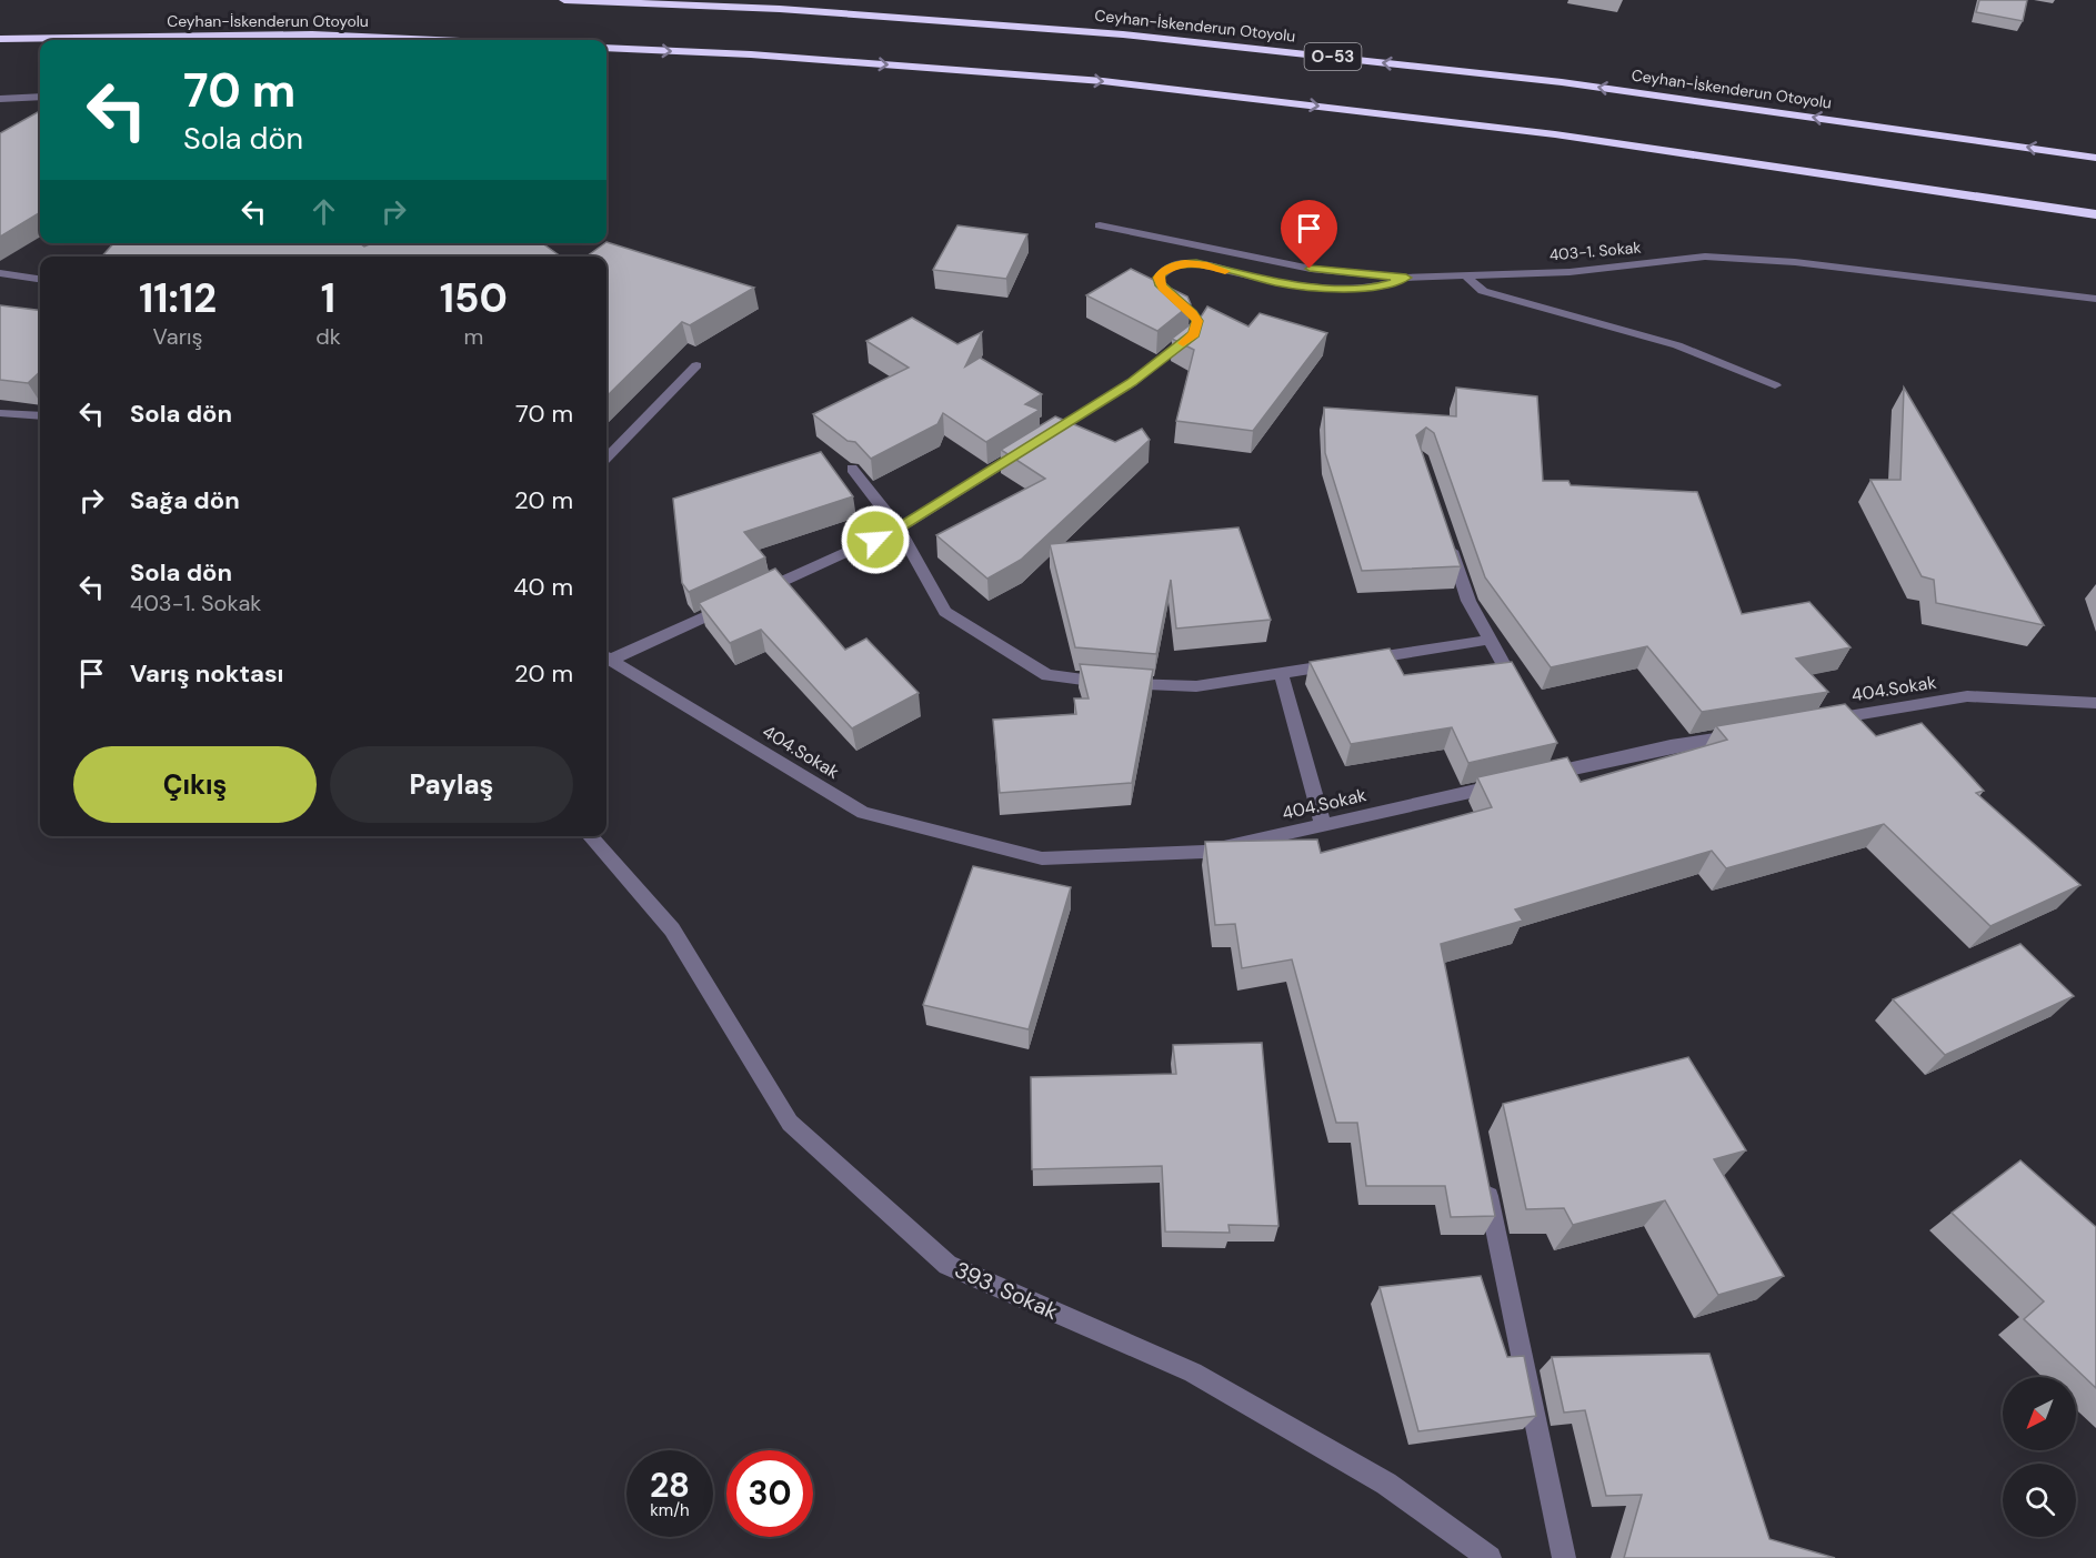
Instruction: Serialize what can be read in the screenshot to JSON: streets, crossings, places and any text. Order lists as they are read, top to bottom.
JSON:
{
  "streets": {
    "highway": ["Ceyhan-İskenderun Otoyolu", "O-53"],
    "street": ["403-1. Sokak", "404.Sokak", "393. Sokak"]
  },
  "north": "bottom left",
  "page": {
    "turn": ["70 m", "Sola dön"],
    "eta": [
      "11:12",
      "Varış",
      "1",
      "dk",
      "150",
      "m"
    ],
    "list": [
      {
        "name": "Sola dön",
        "value": "70 m"
      },
      {
        "name": "Sağa dön",
        "value": "20 m"
      },
      {
        "name": "Sola dön",
        "note": "403-1. Sokak",
        "value": "40 m"
      },
      {
        "name": "Varış noktası",
        "value": "20 m"
      }
    ],
    "buttons": ["Çıkış", "Paylaş"],
    "speed": "28 km/h",
    "limit": "30"
  }
}
